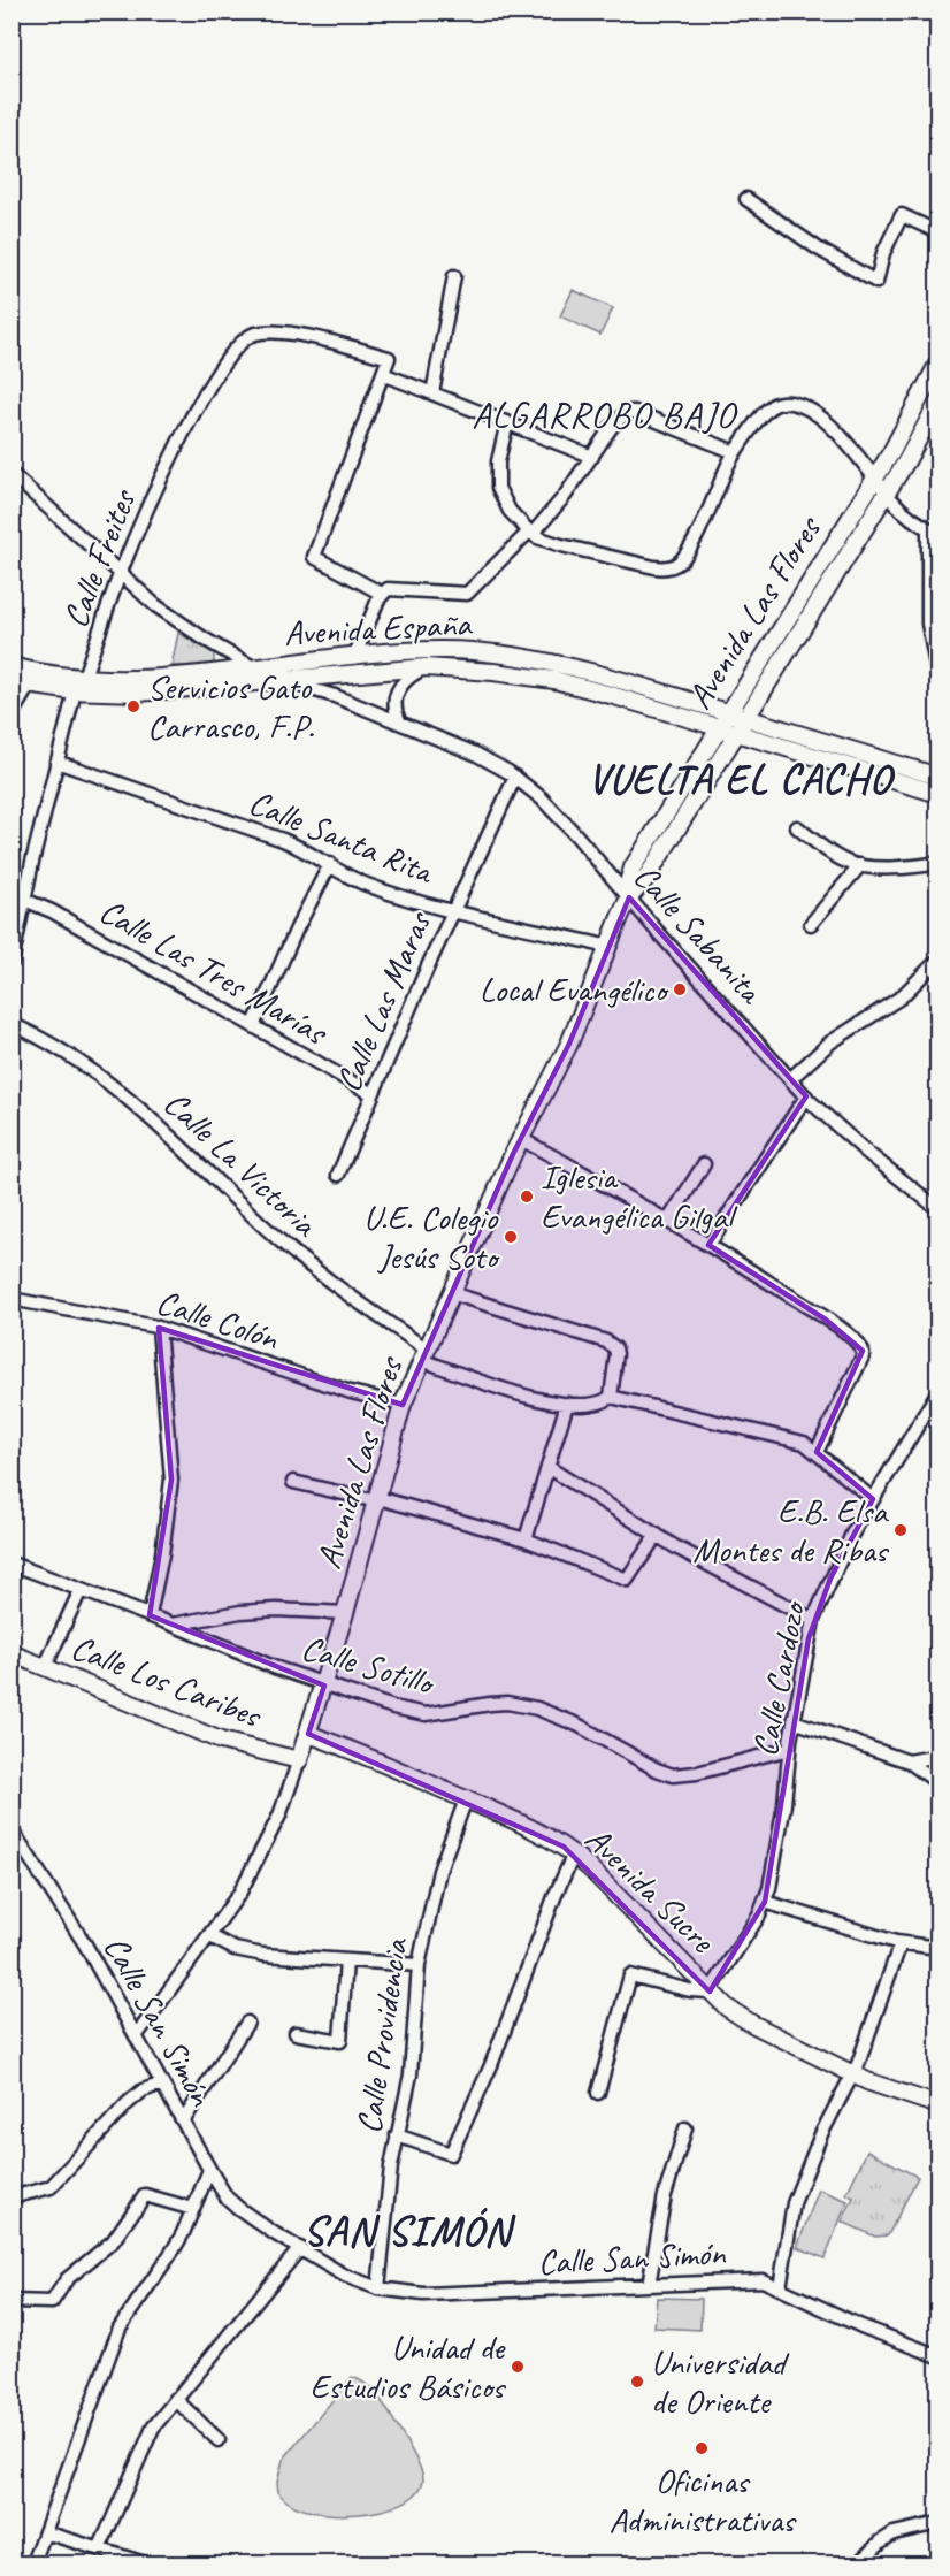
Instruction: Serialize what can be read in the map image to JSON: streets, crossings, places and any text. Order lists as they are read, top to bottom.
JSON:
{
  "streets": {
    "street": [
      "Calle Freites",
      "Avenida Las Flores",
      "Avenida España",
      "Calle Santa Rita",
      "Calle Sabanita",
      "Calle Las Tres Marías",
      "Calle Las Maras",
      "Calle La Victoria",
      "Calle Colón",
      "Calle Sotillo",
      "Calle Cardozo",
      "Calle Los Caribes",
      "Avenida Sucre",
      "Calle San Simón",
      "Calle Providencia"
    ]
  },
  "crossings": [
    ["Calle Freites", "Avenida España"],
    ["Calle Freites", "Calle Santa Rita"],
    ["Calle Freites", "Calle Las Tres Marías"],
    ["Avenida Las Flores", "Avenida España"],
    ["Avenida Las Flores", "Calle Santa Rita"],
    ["Avenida Las Flores", "Calle Sabanita"],
    ["Avenida Las Flores", "Calle La Victoria"],
    ["Avenida Las Flores", "Calle Colón"],
    ["Avenida Las Flores", "Calle Sotillo"],
    ["Avenida Las Flores", "Calle Los Caribes"],
    ["Avenida Las Flores", "Avenida Sucre"],
    ["Avenida Las Flores", "Calle San Simón"],
    ["Avenida España", "Calle Sabanita"],
    ["Calle Santa Rita", "Calle Las Maras"],
    ["Calle Sabanita", "Calle Las Maras"],
    ["Calle Las Tres Marías", "Calle Las Maras"],
    ["Calle Sotillo", "Calle Cardozo"],
    ["Calle Cardozo", "Avenida Sucre"],
    ["Avenida Sucre", "Calle Providencia"],
    ["Calle San Simón", "Calle Providencia"]
  ],
  "districts": ["ALGARROBO BAJO", "VUELTA EL CACHO", "SAN SIMÓN"],
  "places": [
    "Servicios Gato Carrasco, F.P.",
    "Local Evangélico",
    "Iglesia Evangélica Gilgal",
    "U.E. Colegio Jesús Soto",
    "E.B. Elsa Montes de Ribas",
    "Unidad de Estudios Básicos",
    "Universidad de Oriente",
    "Oficinas Administrativas"
  ]
}
